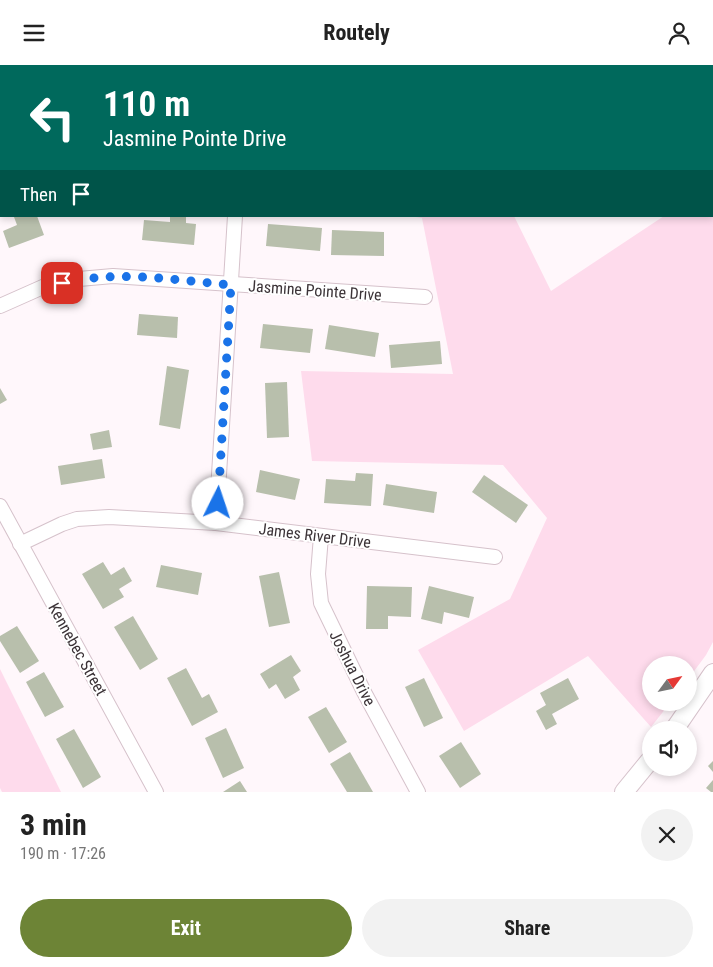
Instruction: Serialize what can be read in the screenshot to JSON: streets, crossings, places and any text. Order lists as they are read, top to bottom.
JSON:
{
  "streets": {
    "street": [
      "Jasmine Pointe Drive",
      "James River Drive",
      "Kennebec Street",
      "Joshua Drive"
    ]
  },
  "crossings": [
    ["James River Drive", "Kennebec Street"],
    ["James River Drive", "Joshua Drive"]
  ],
  "north": "top right",
  "page": {
    "header": "Routely",
    "turn": ["110 m", "Jasmine Pointe Drive"],
    "then": "Then",
    "heading": ["3 min", "190 m · 17:26"],
    "buttons": ["Exit", "Share"]
  }
}
